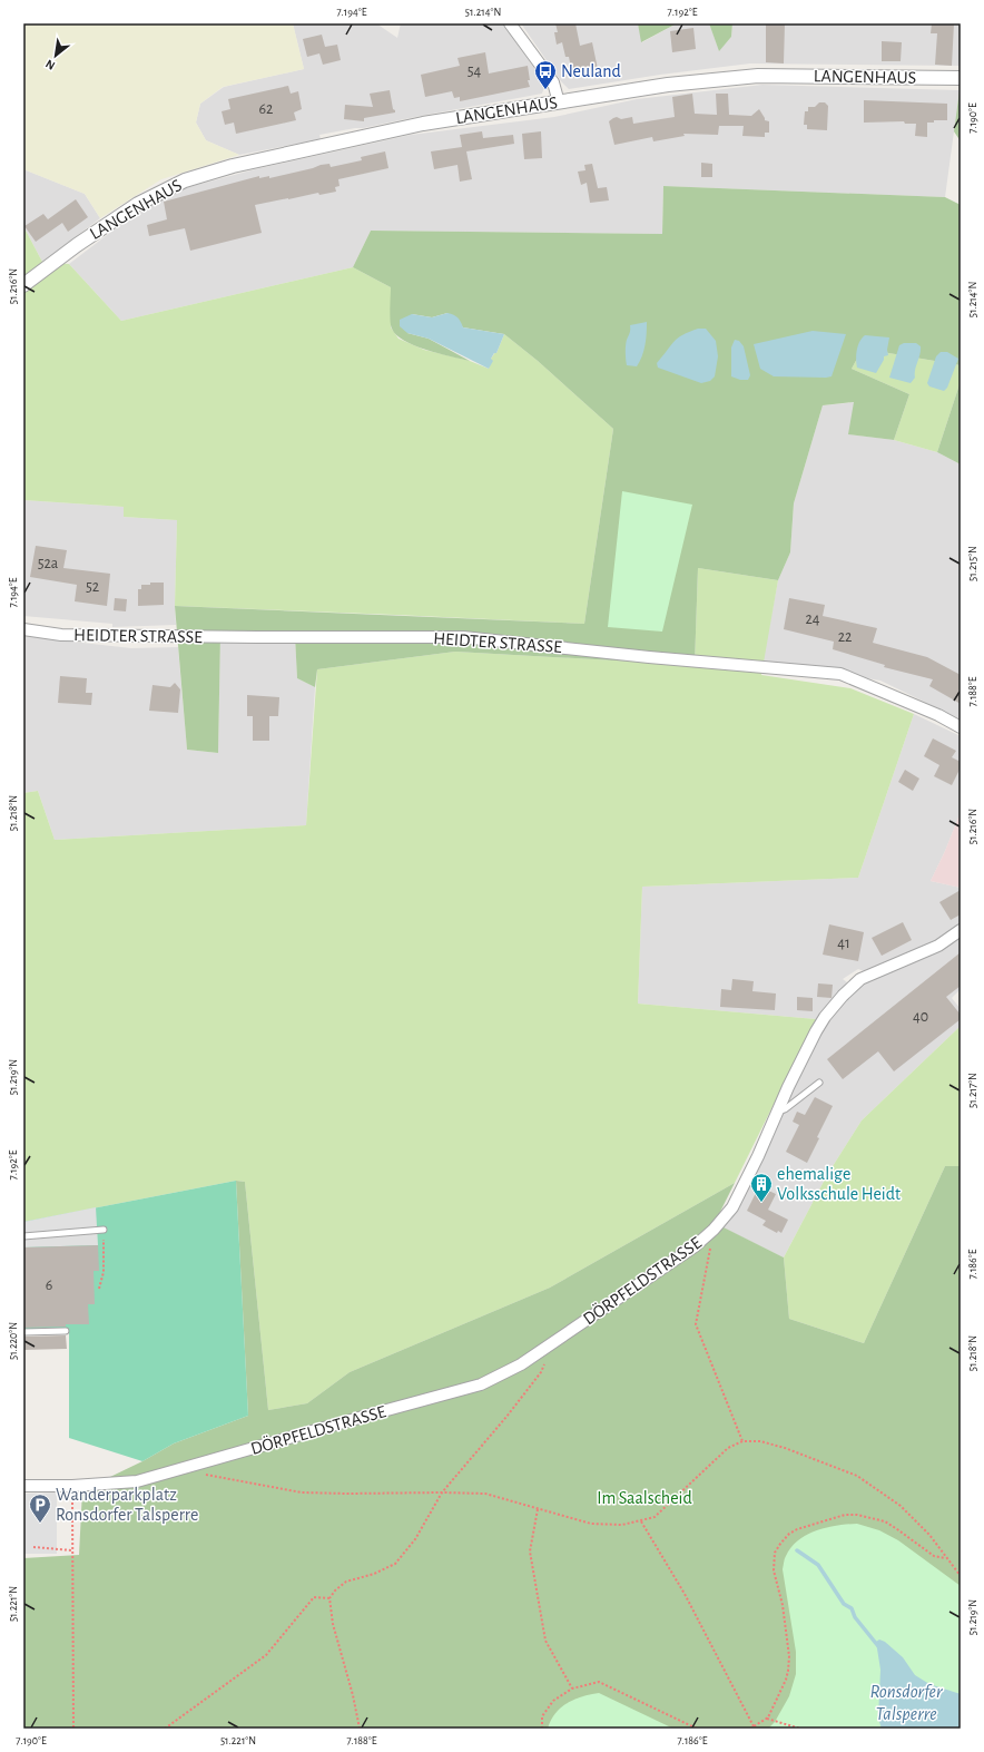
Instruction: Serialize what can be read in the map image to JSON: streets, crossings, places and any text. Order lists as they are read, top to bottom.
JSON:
{
  "streets": {
    "street": ["LANGENHAUS", "HEIDTER STRASSE", "DÖRPFELDSTRASSE"]
  },
  "water": ["Ronsdorfer Talsperre"],
  "parks": ["Im Saalscheid"],
  "places": {
    "bus stop": ["Neuland"],
    "building": ["ehemalige Volksschule Heidt"],
    "parking": ["Wanderparkplatz Ronsdorfer Talsperre"]
  },
  "house_numbers": [
    "54",
    "62",
    "52a",
    "52",
    "24",
    "22",
    "41",
    "40",
    "6"
  ],
  "north": "bottom left",
  "coordinates": [
    "7.194°E",
    "51.214°N",
    "7.192°E",
    "7.190°E",
    "51.216°N",
    "51.215°N",
    "7.188°E",
    "51.218°N",
    "51.219°N",
    "51.217°N",
    "7.186°E",
    "51.220°N",
    "51.221°N"
  ]
}
